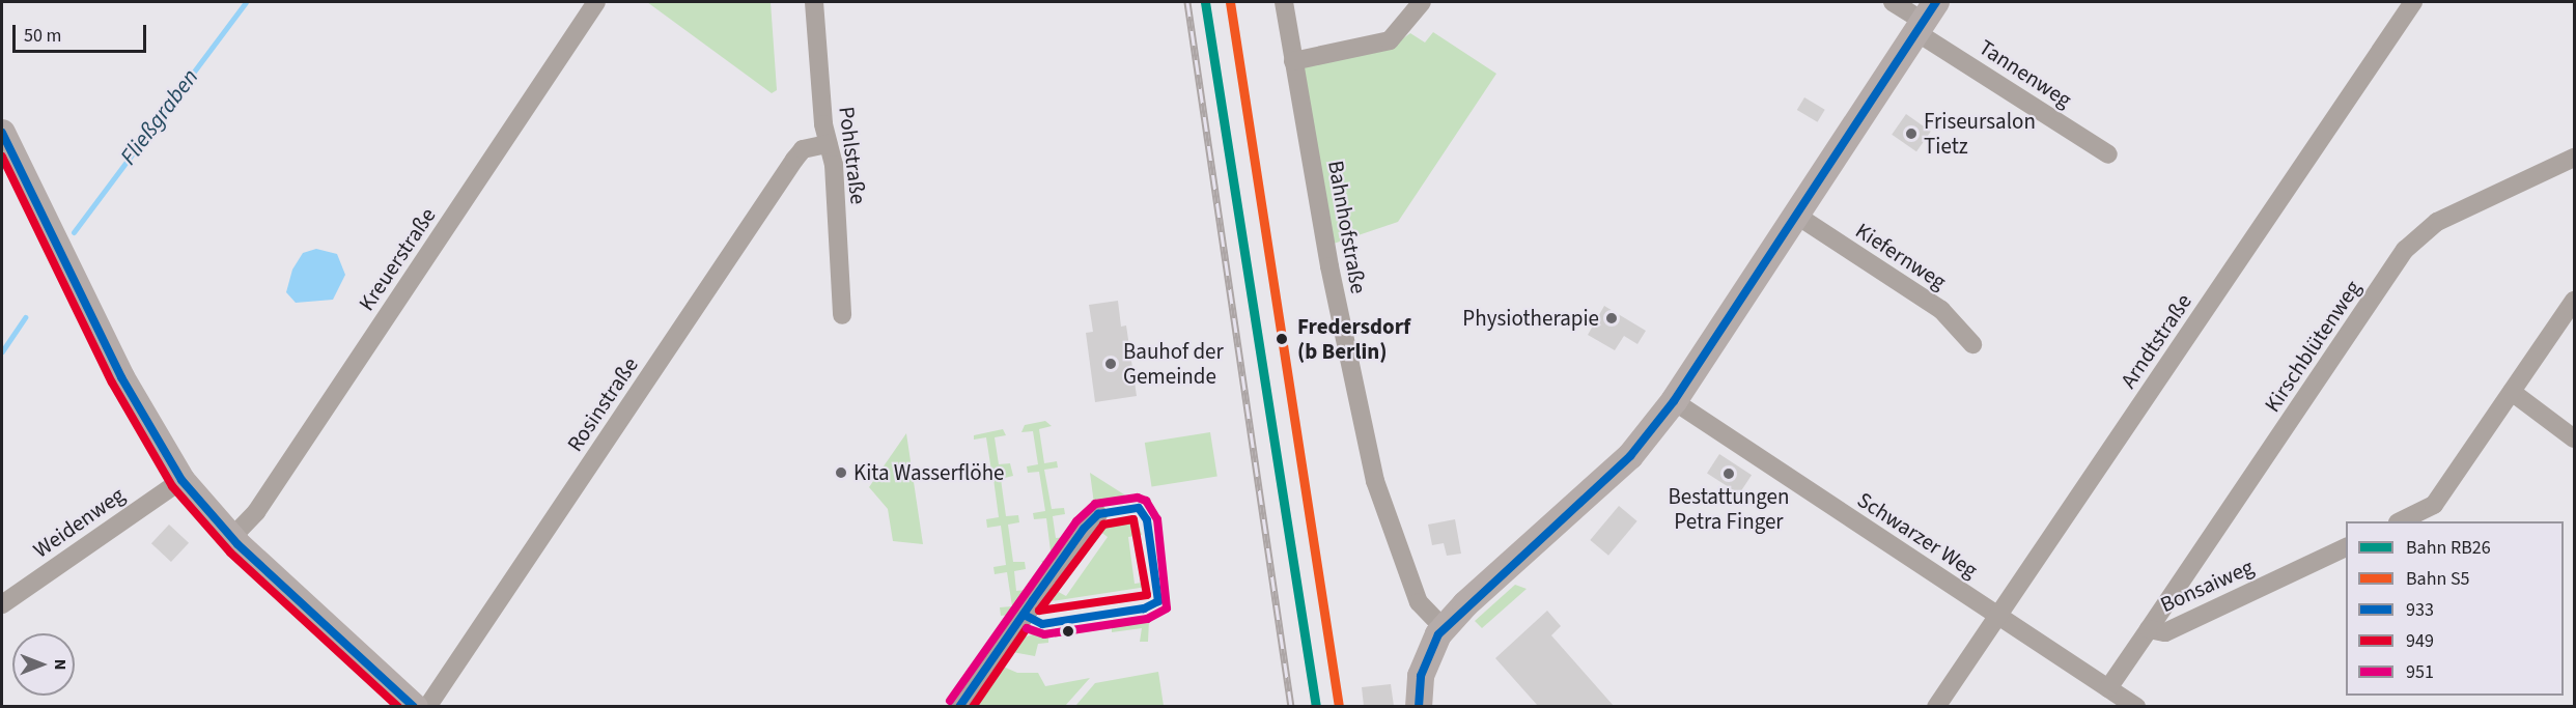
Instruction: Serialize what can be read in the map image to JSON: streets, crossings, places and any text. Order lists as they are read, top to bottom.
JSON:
{
  "streets": {
    "street": [
      "Tannenweg",
      "Pohlstraße",
      "Bahnhofstraße",
      "Kiefernweg",
      "Kreuerstraße",
      "Arndtstraße",
      "Kirschblütenweg",
      "Rosinstraße",
      "Weidenweg",
      "Schwarzer Weg",
      "Bonsaiweg"
    ]
  },
  "crossings": [
    ["Pohlstraße", "Rosinstraße"],
    ["Arndtstraße", "Schwarzer Weg"],
    ["Kirschblütenweg", "Bonsaiweg"],
    ["Schwarzer Weg", "Bonsaiweg"]
  ],
  "water": ["Fließgraben"],
  "places": [
    "Friseursalon Tietz",
    "Physiotherapie",
    "Fredersdorf (b Berlin)",
    "Bauhof der Gemeinde",
    "Kita Wasserflöhe",
    "Bestattungen Petra Finger"
  ],
  "lines": [
    "rail line RB26",
    "rail line S5",
    "transit line 933",
    "transit line 949",
    "transit line 951"
  ],
  "legend": [
    "Bahn RB26",
    "Bahn S5",
    "933",
    "949",
    "951"
  ],
  "scale_bar": "50 m",
  "north": "right"
}
